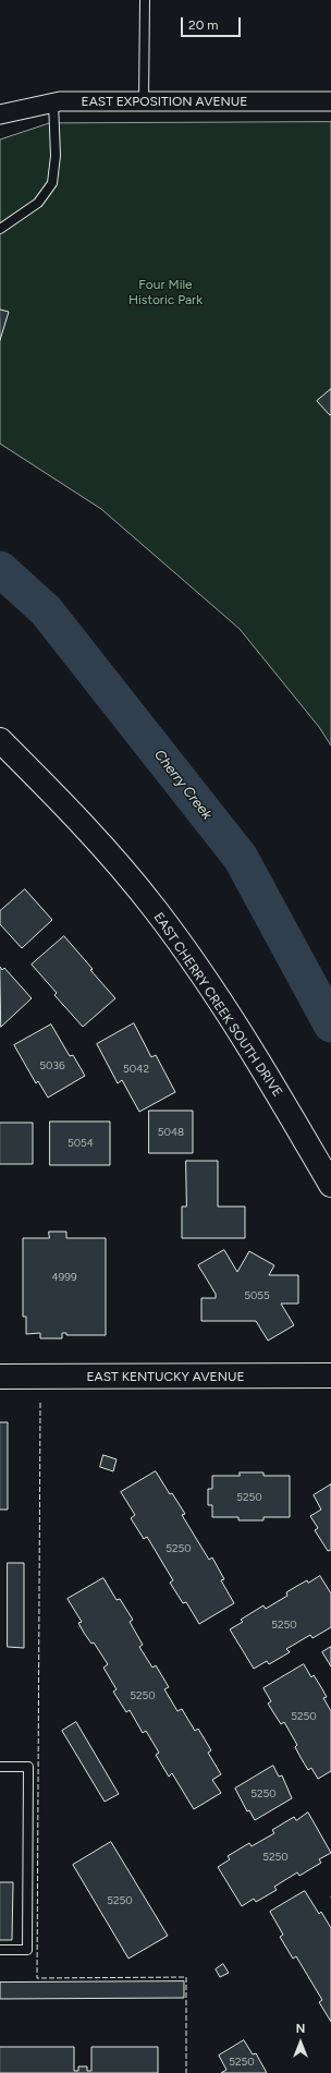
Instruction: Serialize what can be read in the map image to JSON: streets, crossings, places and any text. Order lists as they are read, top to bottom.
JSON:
{
  "streets": {
    "main road": ["EAST CHERRY CREEK SOUTH DRIVE", "EAST KENTUCKY AVENUE"],
    "street": ["EAST EXPOSITION AVENUE"]
  },
  "water": ["Cherry Creek"],
  "parks": ["Four Mile Historic Park"],
  "house_numbers": [
    "5036",
    "5042",
    "5048",
    "5054",
    "4999",
    "5055",
    "5250",
    "5250",
    "5250",
    "5250",
    "5250",
    "5250",
    "5250",
    "5250",
    "5250"
  ],
  "scale_bar": "20 m",
  "north": "top"
}
